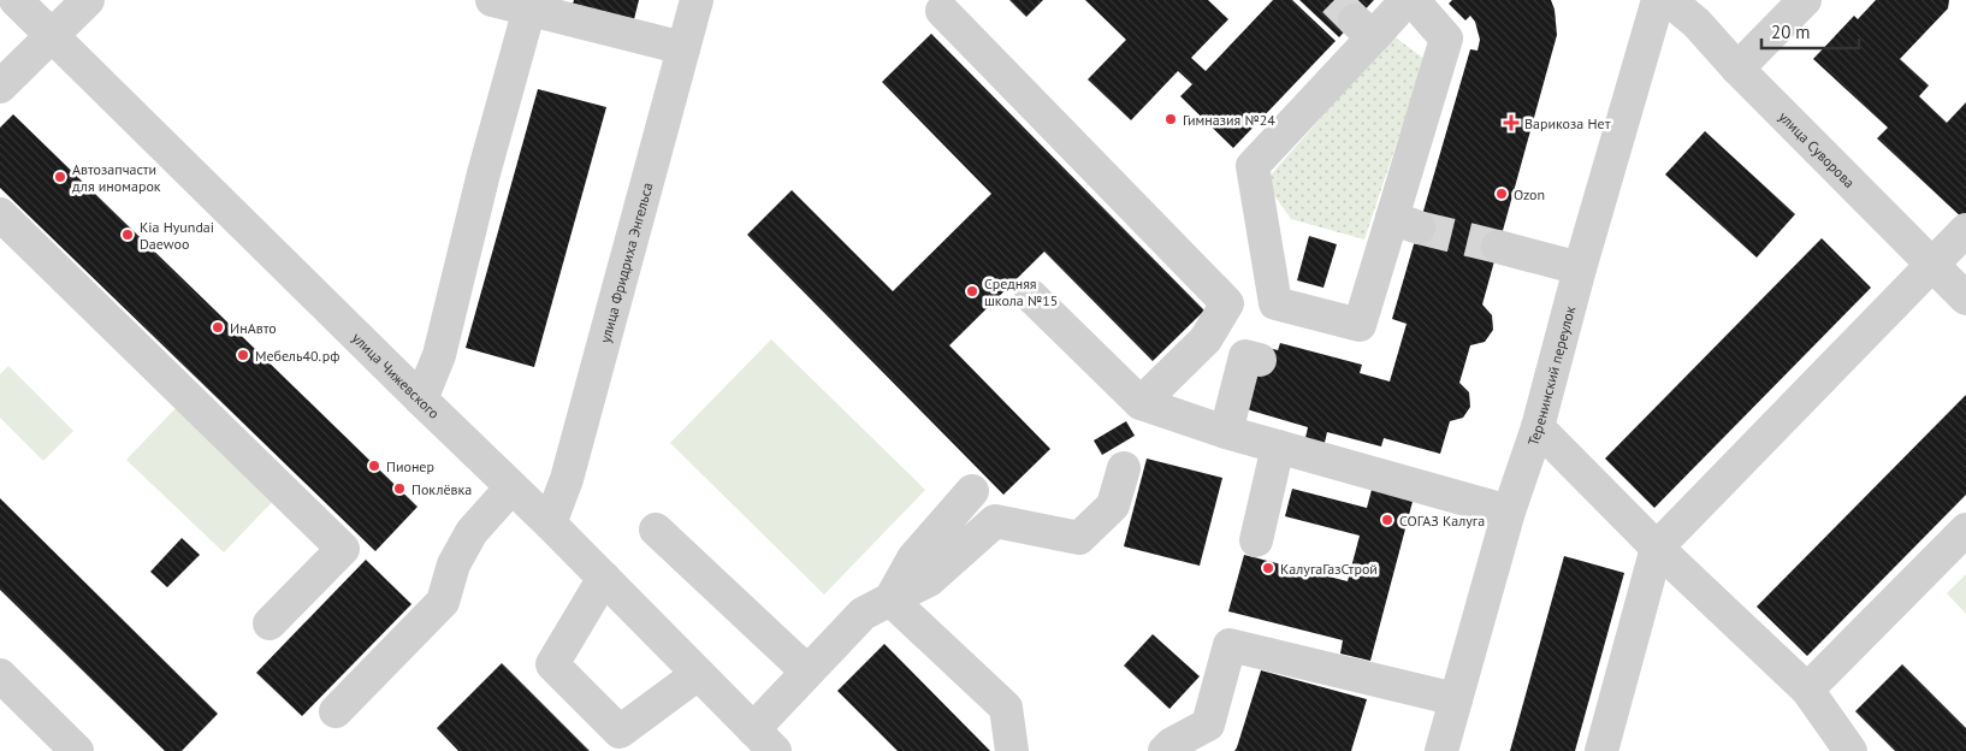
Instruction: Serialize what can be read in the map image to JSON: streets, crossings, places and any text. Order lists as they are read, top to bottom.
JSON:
{
  "streets": {
    "street": [
      "улица Суворова",
      "улица Фридриха Энгельса",
      "улица Чижевского",
      "Теренинский переулок"
    ]
  },
  "crossings": [
    ["улица Фридриха Энгельса", "улица Чижевского"]
  ],
  "places": {
    "other": [
      "Гимназия №24",
      "Автозапчасти для иномарок",
      "Ozon",
      "Kia Hyundai Daewoo",
      "Средняя школа №15",
      "ИнАвто",
      "Мебель40.рф",
      "Пионер",
      "Поклёвка",
      "СОГАЗ Калуга",
      "КалугаГазСтрой"
    ],
    "health": ["Варикоза Нет"]
  },
  "scale_bar": "20 m"
}
